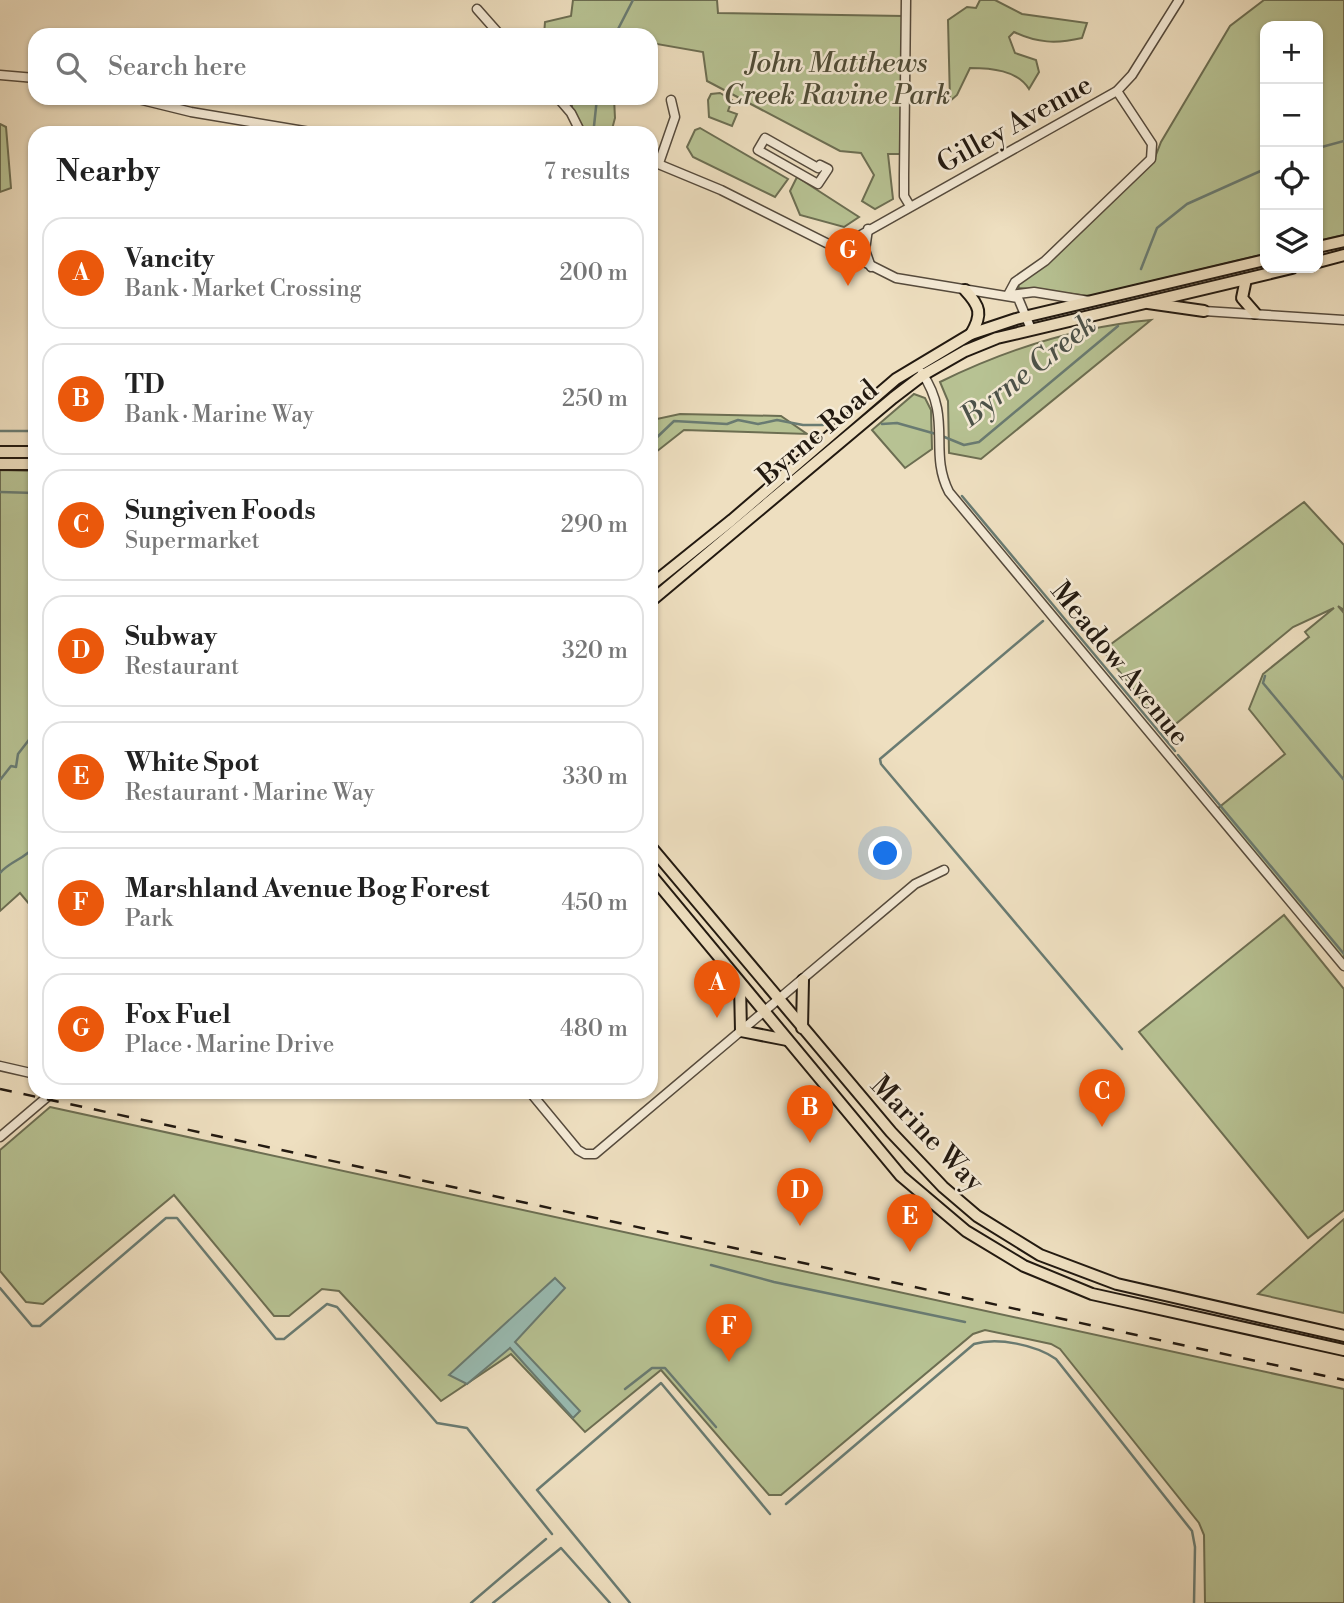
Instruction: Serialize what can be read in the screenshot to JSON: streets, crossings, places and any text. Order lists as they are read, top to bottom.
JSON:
{
  "streets": {
    "main road": ["Byrne Road", "Marine Way"],
    "street": ["Gilley Avenue", "Meadow Avenue"]
  },
  "crossings": [
    ["Byrne Road", "Meadow Avenue"]
  ],
  "water": ["Byrne Creek"],
  "parks": ["John Matthews Creek Ravine Park"],
  "page": {
    "map_buttons": ["+", "−"],
    "search": "Search here",
    "heading": ["Nearby", "7 results"],
    "list": [
      {
        "mark": "A",
        "name": "Vancity",
        "note": "Bank · Market Crossing",
        "value": "200 m"
      },
      {
        "mark": "B",
        "name": "TD",
        "note": "Bank · Marine Way",
        "value": "250 m"
      },
      {
        "mark": "C",
        "name": "Sungiven Foods",
        "note": "Supermarket",
        "value": "290 m"
      },
      {
        "mark": "D",
        "name": "Subway",
        "note": "Restaurant",
        "value": "320 m"
      },
      {
        "mark": "E",
        "name": "White Spot",
        "note": "Restaurant · Marine Way",
        "value": "330 m"
      },
      {
        "mark": "F",
        "name": "Marshland Avenue Bog Forest",
        "note": "Park",
        "value": "450 m"
      },
      {
        "mark": "G",
        "name": "Fox Fuel",
        "note": "Place · Marine Drive",
        "value": "480 m"
      }
    ],
    "pins": [
      "G",
      "A",
      "C",
      "B",
      "D",
      "E",
      "F"
    ]
  }
}
